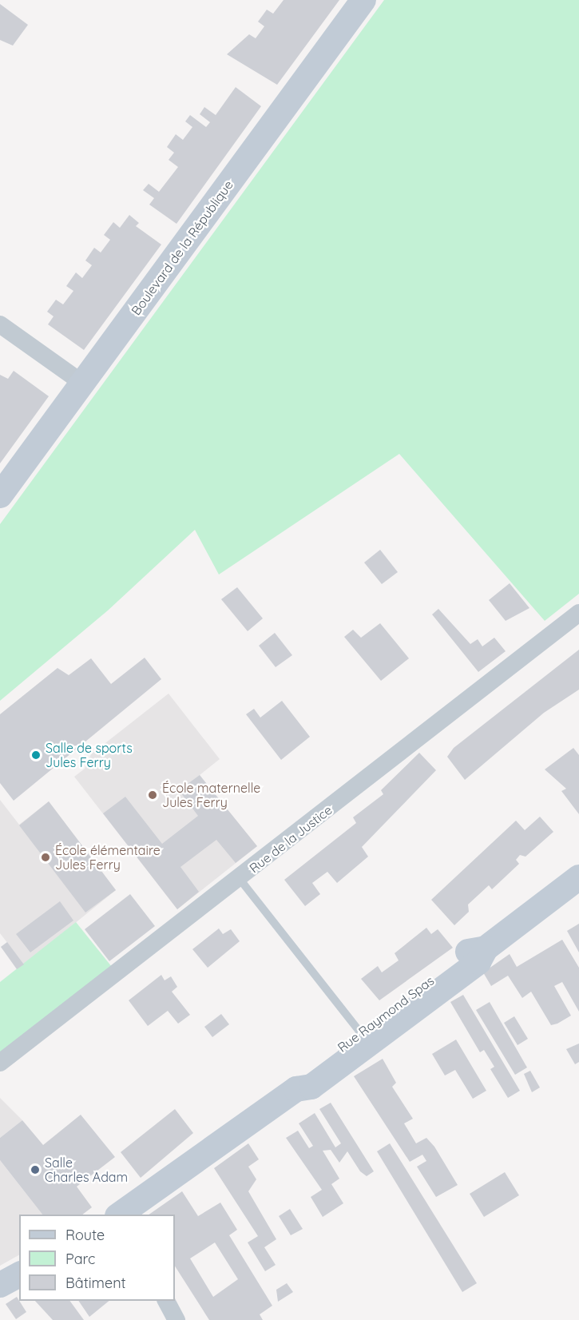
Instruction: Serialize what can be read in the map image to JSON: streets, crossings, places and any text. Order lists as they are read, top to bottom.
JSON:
{
  "streets": {
    "street": ["Boulevard de la République", "Rue de la Justice", "Rue Raymond Spas"]
  },
  "places": [
    "Salle de sports Jules Ferry",
    "École maternelle Jules Ferry",
    "École élémentaire Jules Ferry",
    "Salle Charles Adam"
  ],
  "legend": ["Route", "Parc", "Bâtiment"]
}
